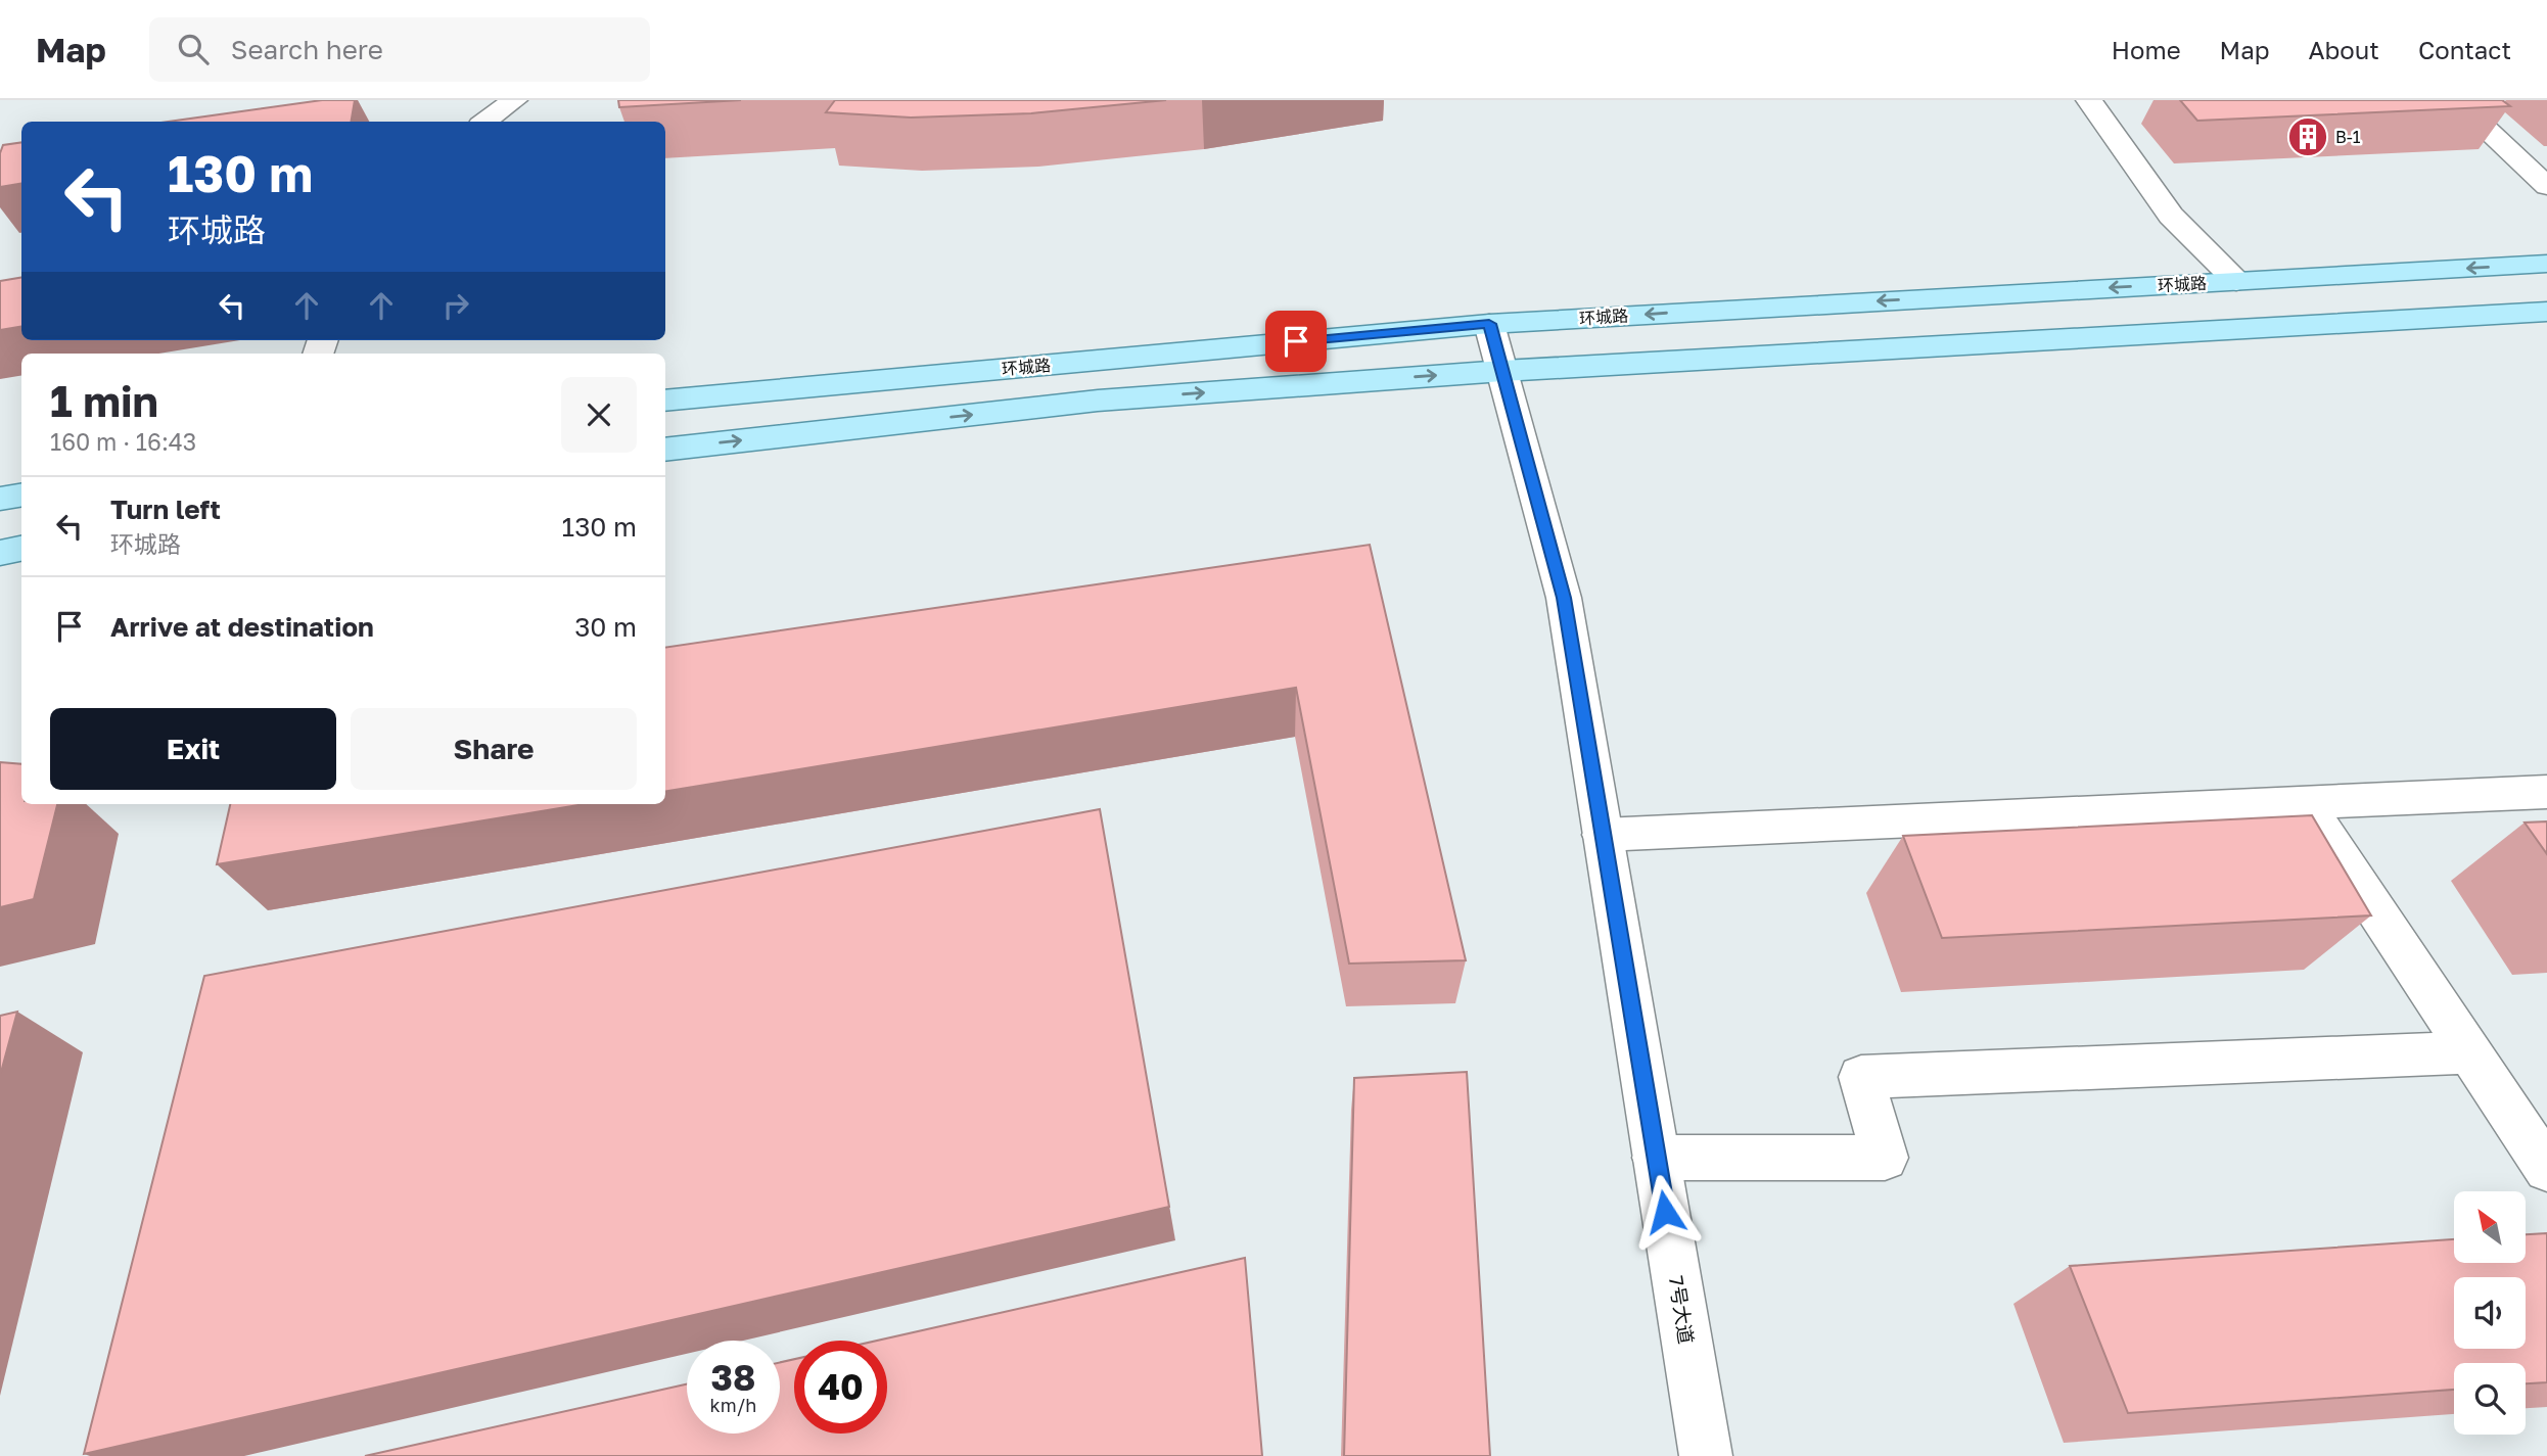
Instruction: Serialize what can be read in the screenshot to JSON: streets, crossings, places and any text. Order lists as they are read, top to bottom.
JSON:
{
  "streets": {
    "main road": ["环城路"],
    "street": ["7号大道"]
  },
  "crossings": [
    ["环城路", "7号大道"]
  ],
  "places": {
    "building": ["B-1"]
  },
  "north": "top left",
  "page": {
    "header": "Map",
    "search": "Search here",
    "nav": [
      "Home",
      "Map",
      "About",
      "Contact"
    ],
    "turn": ["130 m", "环城路"],
    "heading": ["1 min", "160 m · 16:43"],
    "list": [
      {
        "name": "Turn left",
        "note": "环城路",
        "value": "130 m"
      },
      {
        "name": "Arrive at destination",
        "value": "30 m"
      }
    ],
    "buttons": ["Exit", "Share"],
    "speed": "38 km/h",
    "limit": "40"
  }
}
